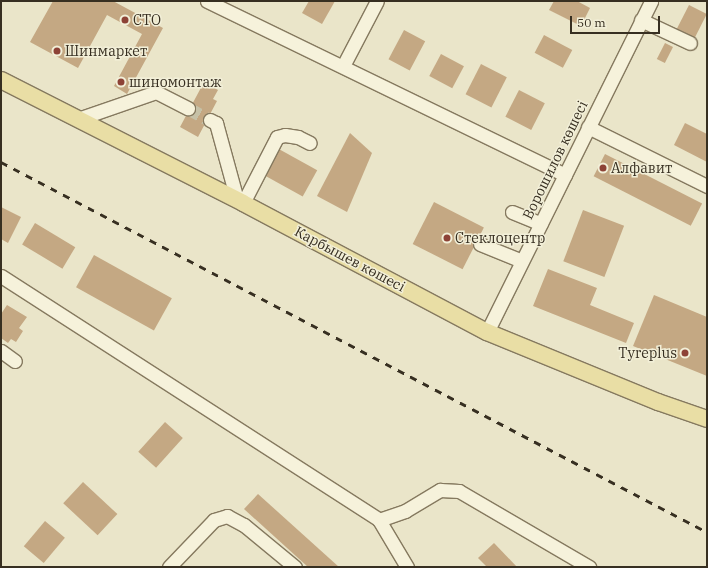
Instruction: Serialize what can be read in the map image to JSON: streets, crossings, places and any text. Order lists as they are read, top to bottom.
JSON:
{
  "streets": {
    "main road": ["Карбышев көшесі"],
    "street": ["Ворошилов көшесі"]
  },
  "crossings": [
    ["Ворошилов көшесі", "Карбышев көшесі"]
  ],
  "places": [
    "СТО",
    "Шинмаркет",
    "шиномонтаж",
    "Алфавит",
    "Стеклоцентр",
    "Tyreplus"
  ],
  "scale_bar": "50 m"
}
